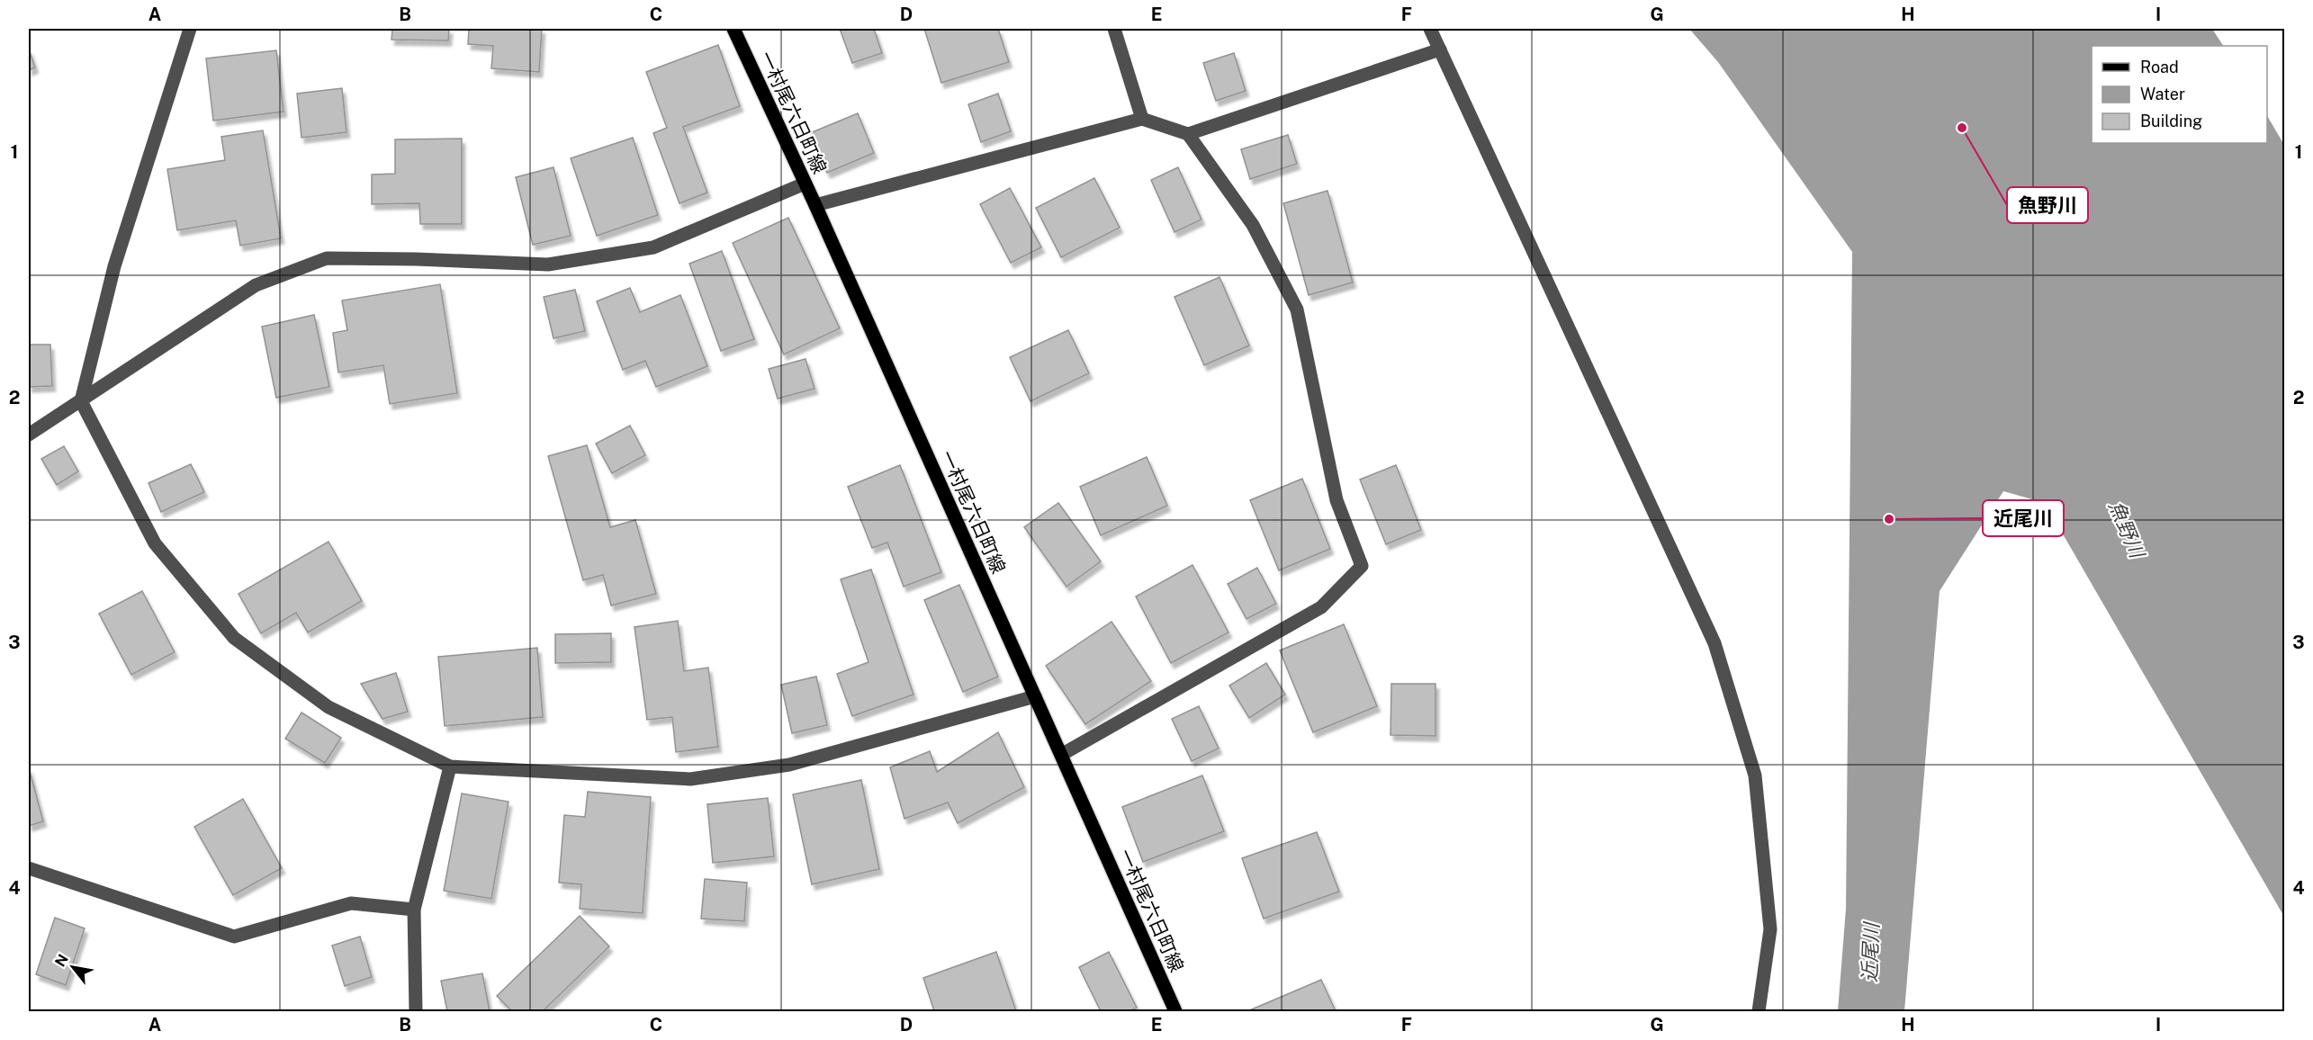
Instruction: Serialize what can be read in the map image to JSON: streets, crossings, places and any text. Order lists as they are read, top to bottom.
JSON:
{
  "streets": {
    "main road": ["一村尾六日町線"]
  },
  "water": ["魚野川", "近尾川"],
  "places": ["魚野川", "近尾川"],
  "legend": ["Road", "Water", "Building"],
  "north": "top left",
  "grid": {
    "columns": [
      "A",
      "B",
      "C",
      "D",
      "E",
      "F",
      "G",
      "H",
      "I"
    ],
    "rows": [
      "1",
      "2",
      "3",
      "4"
    ]
  }
}
